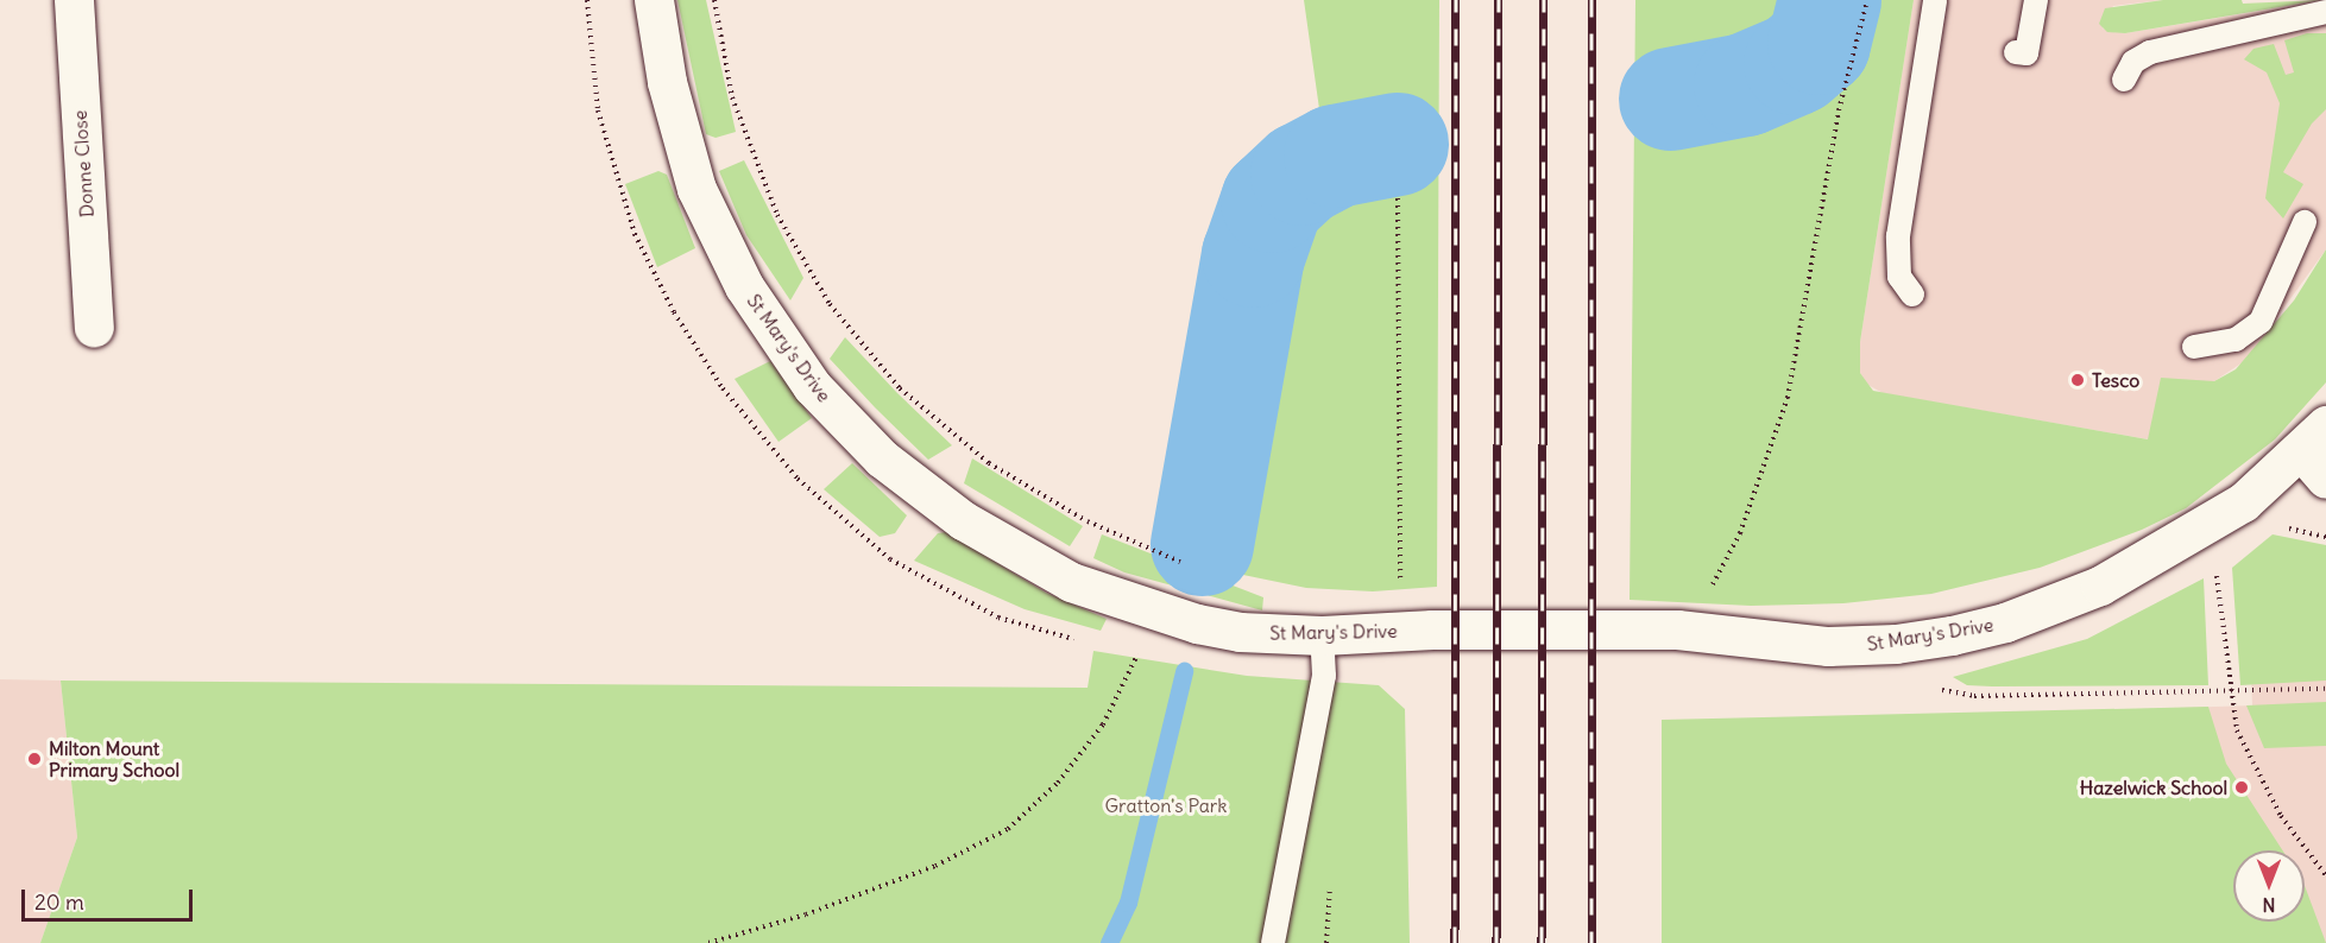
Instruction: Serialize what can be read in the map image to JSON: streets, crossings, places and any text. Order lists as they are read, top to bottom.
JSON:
{
  "streets": {
    "street": ["Donne Close", "St Mary's Drive"]
  },
  "parks": ["Gratton's Park"],
  "places": ["Tesco", "Milton Mount Primary School", "Hazelwick School"],
  "scale_bar": "20 m",
  "north": "bottom"
}
